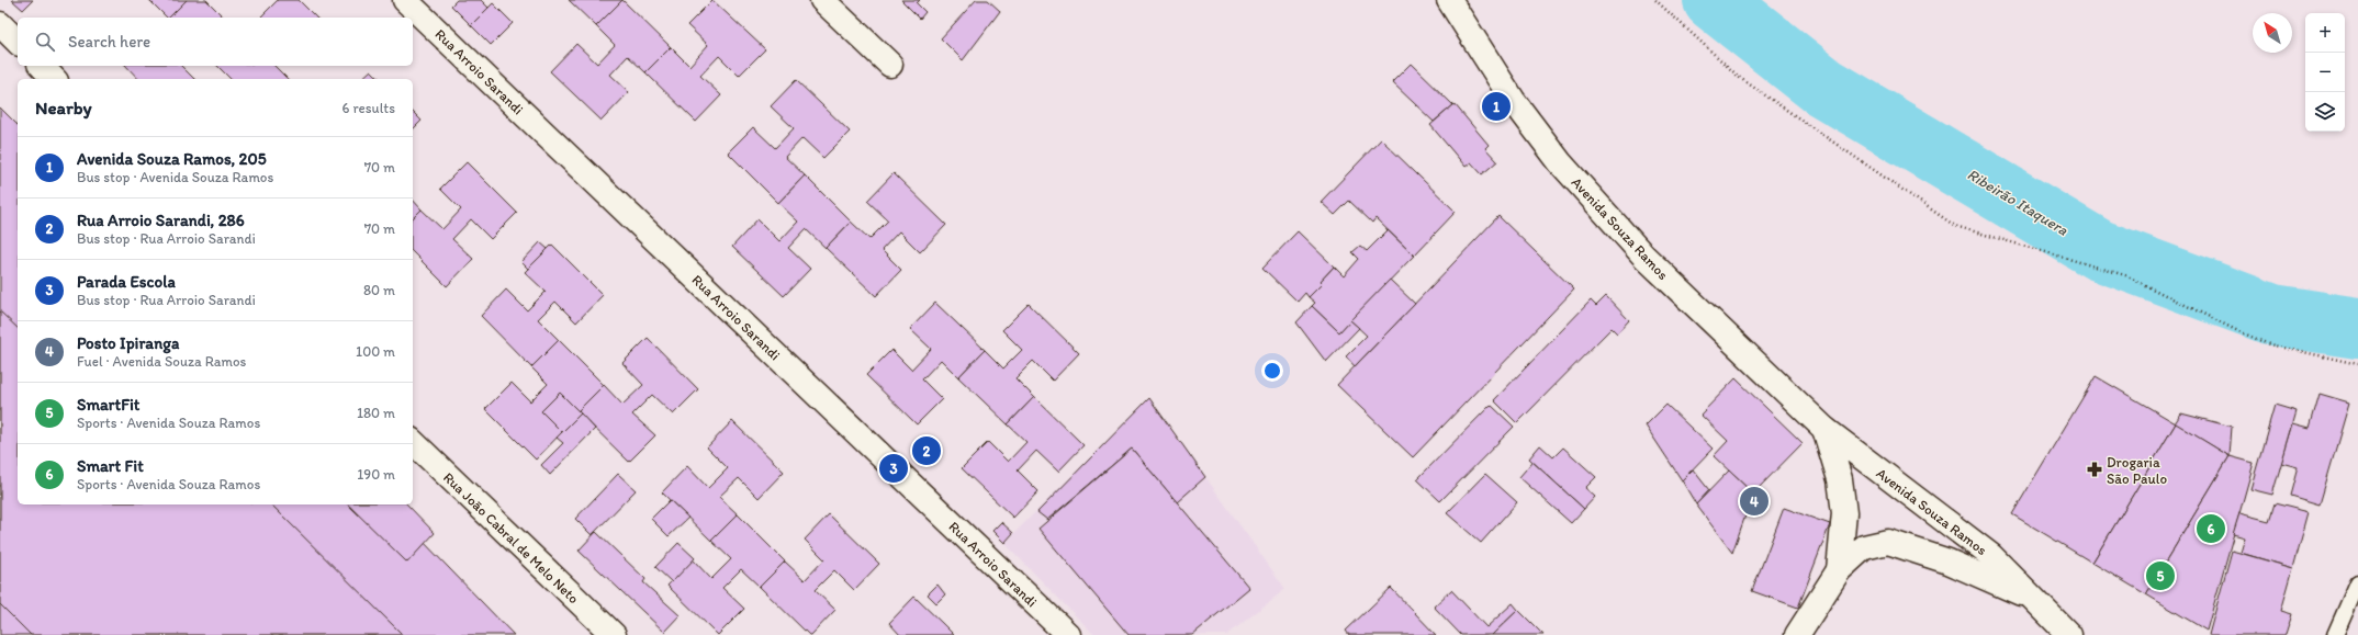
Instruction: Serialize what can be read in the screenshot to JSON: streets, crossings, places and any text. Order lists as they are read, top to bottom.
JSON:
{
  "streets": {
    "street": ["Rua Arroio Sarandi", "Avenida Souza Ramos", "Rua João Cabral de Melo Neto"]
  },
  "water": ["Ribeirão Itaquera"],
  "places": {
    "pharmacy": ["Drogaria São Paulo"]
  },
  "north": "top left",
  "page": {
    "map_buttons": ["+", "−"],
    "search": "Search here",
    "heading": ["Nearby", "6 results"],
    "pins": [
      "1",
      "2",
      "3",
      "4",
      "6",
      "5"
    ],
    "list": [
      {
        "mark": "1",
        "name": "Avenida Souza Ramos, 205",
        "note": "Bus stop · Avenida Souza Ramos",
        "value": "70 m"
      },
      {
        "mark": "2",
        "name": "Rua Arroio Sarandi, 286",
        "note": "Bus stop · Rua Arroio Sarandi",
        "value": "70 m"
      },
      {
        "mark": "3",
        "name": "Parada Escola",
        "note": "Bus stop · Rua Arroio Sarandi",
        "value": "80 m"
      },
      {
        "mark": "4",
        "name": "Posto Ipiranga",
        "note": "Fuel · Avenida Souza Ramos",
        "value": "100 m"
      },
      {
        "mark": "5",
        "name": "SmartFit",
        "note": "Sports · Avenida Souza Ramos",
        "value": "180 m"
      },
      {
        "mark": "6",
        "name": "Smart Fit",
        "note": "Sports · Avenida Souza Ramos",
        "value": "190 m"
      }
    ]
  }
}
